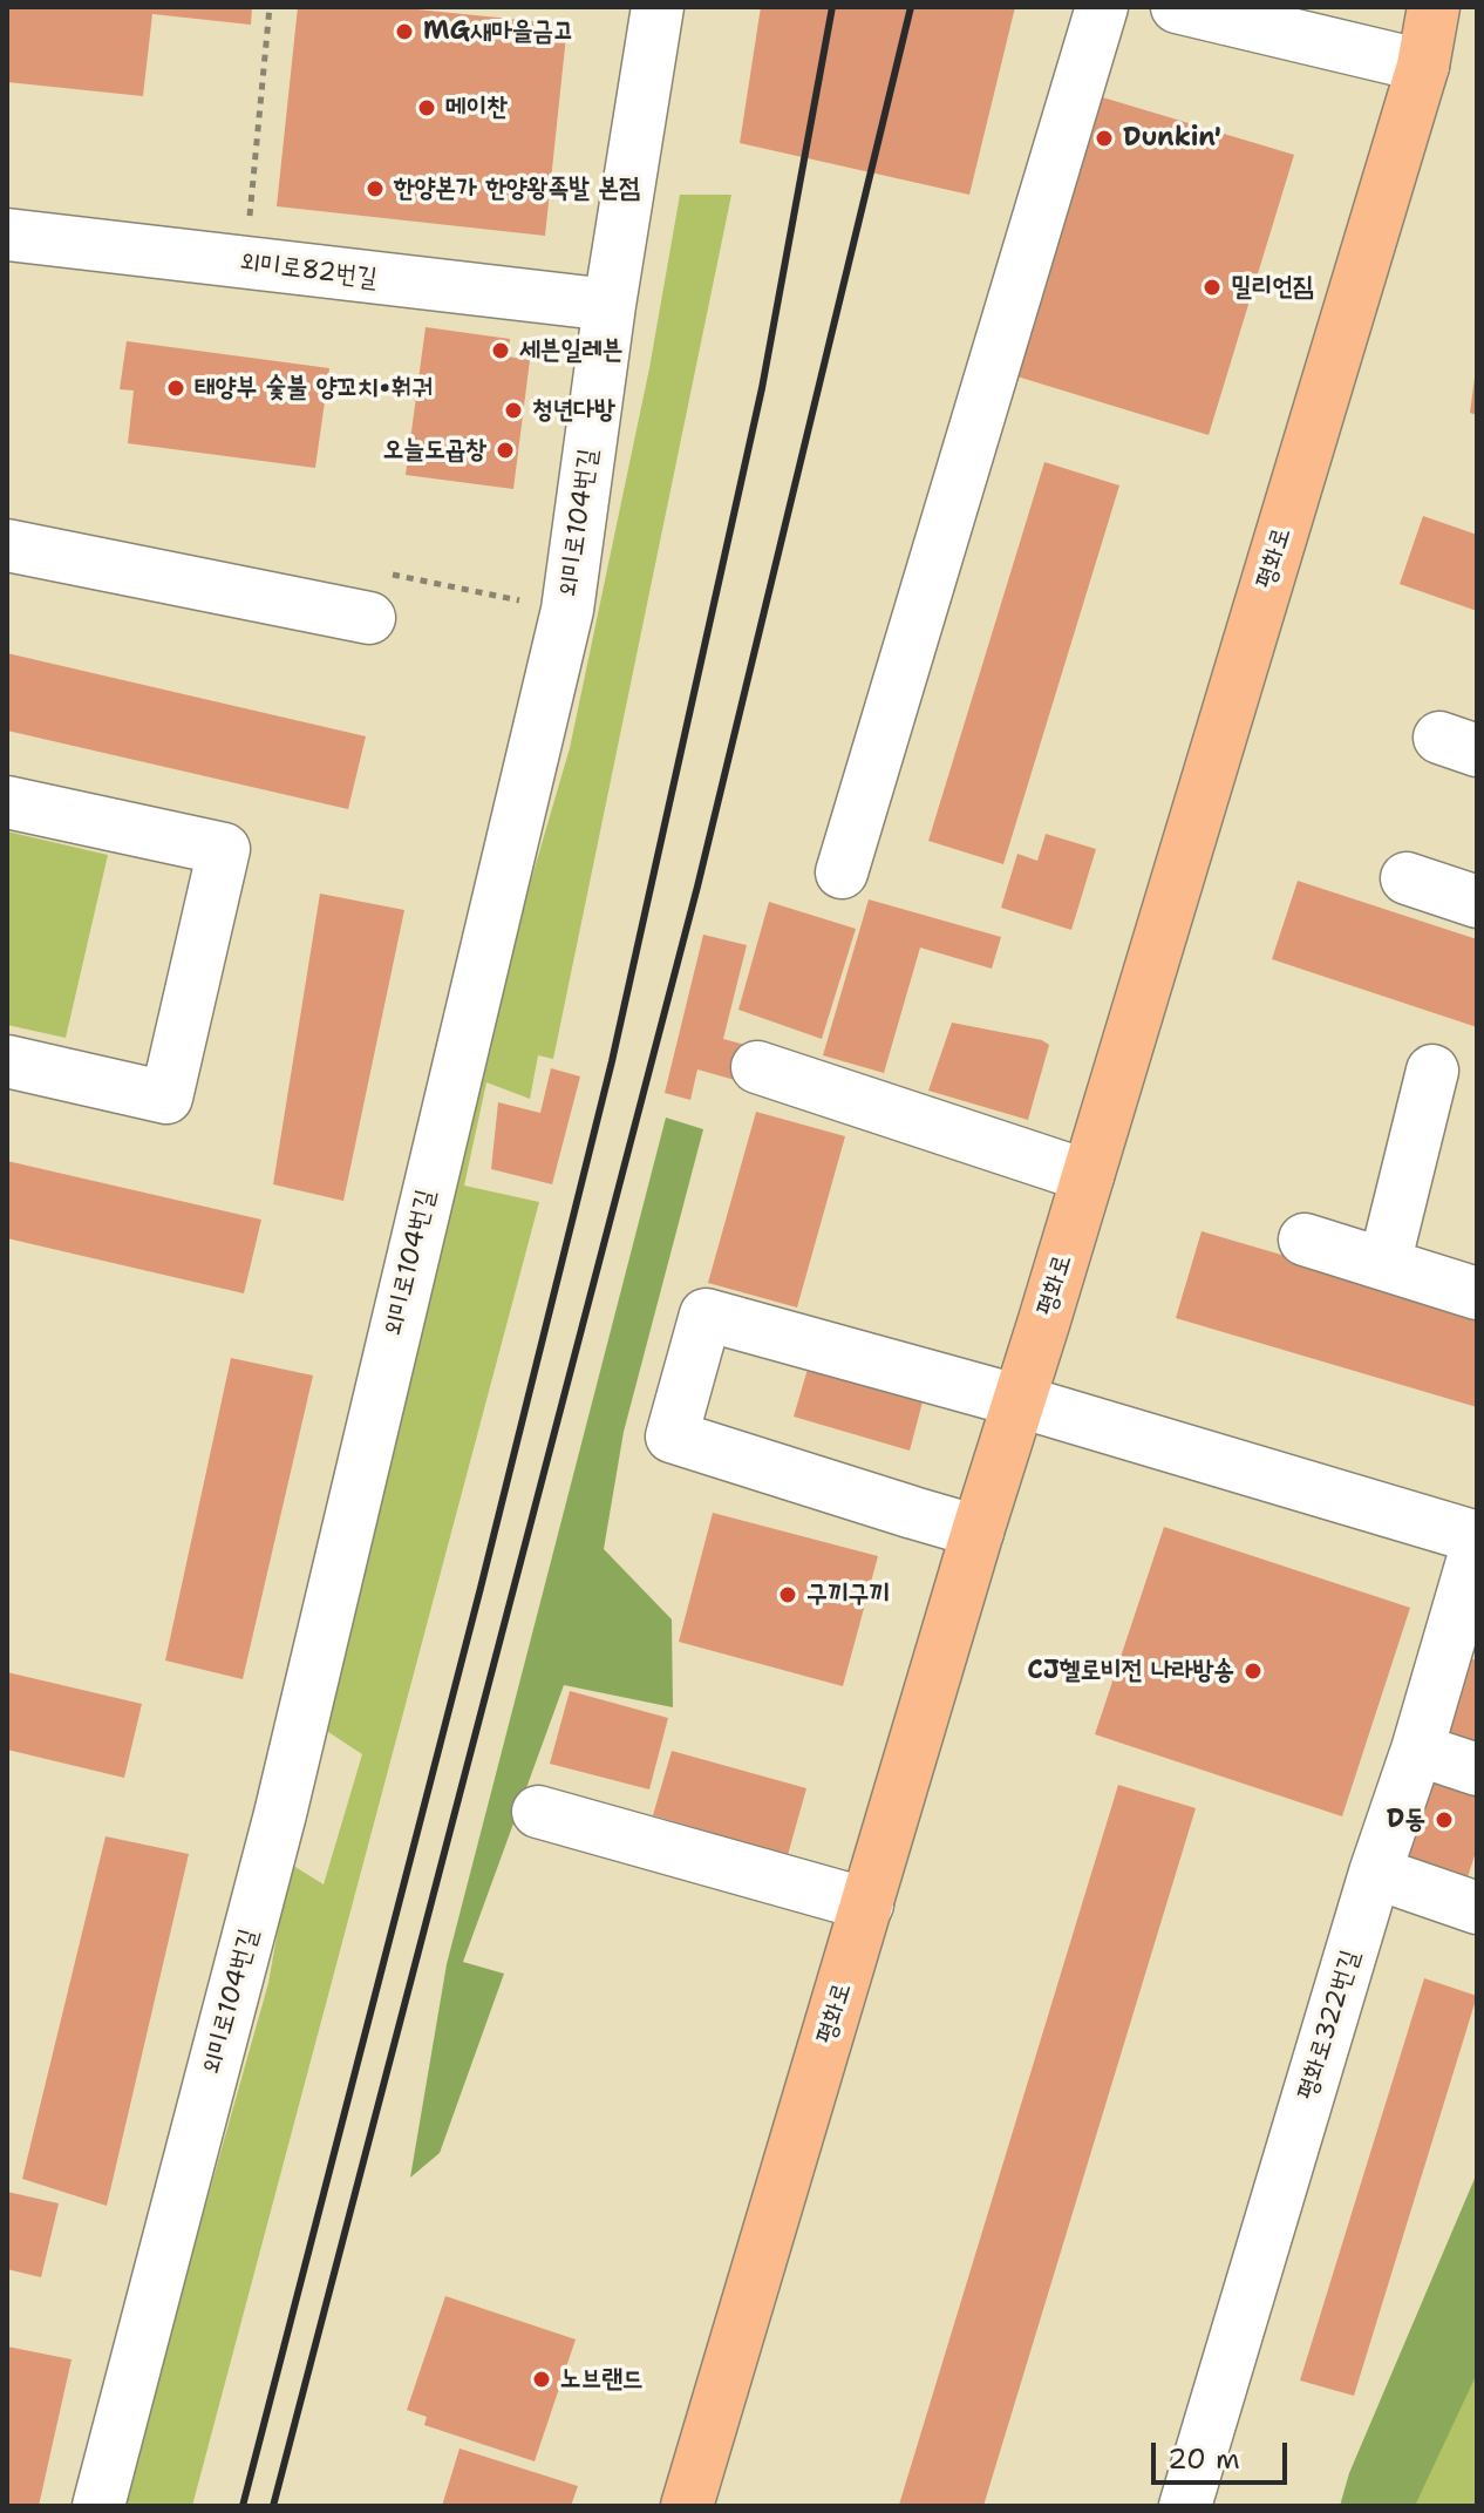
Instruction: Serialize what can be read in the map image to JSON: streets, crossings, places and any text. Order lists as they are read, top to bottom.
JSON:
{
  "streets": {
    "main road": ["평화로"],
    "street": ["외미로82번길", "외미로104번길", "평화로322번길"]
  },
  "crossings": [
    ["외미로82번길", "외미로104번길"]
  ],
  "places": [
    "MG새마을금고",
    "메이찬",
    "Dunkin'",
    "한양본가 한양왕족발 본점",
    "밀리언짐",
    "세븐일레븐",
    "태양부 숯불 양꼬치•훠궈",
    "청년다방",
    "오늘도곱창",
    "구끼구끼",
    "CJ헬로비전 나라방송",
    "D동",
    "노브랜드"
  ],
  "scale_bar": "20 m"
}
